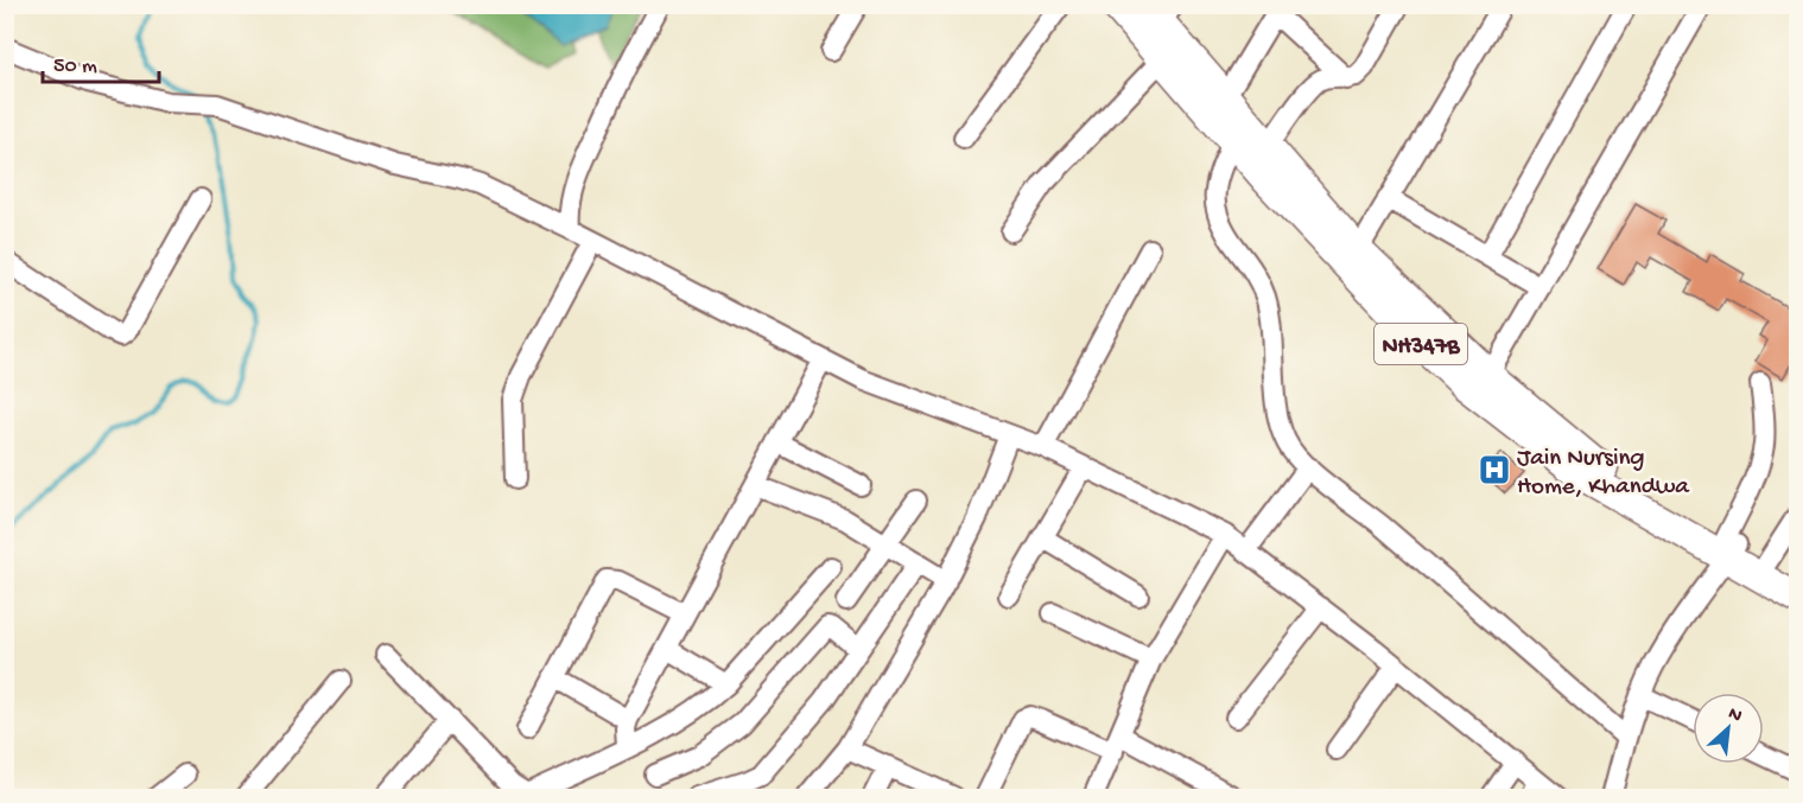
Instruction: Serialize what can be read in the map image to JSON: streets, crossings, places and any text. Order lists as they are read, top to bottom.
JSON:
{
  "streets": {
    "highway": ["NH347B"]
  },
  "places": {
    "hospital": ["Jain Nursing Home, Khandwa"]
  },
  "scale_bar": "50 m",
  "north": "top right"
}
